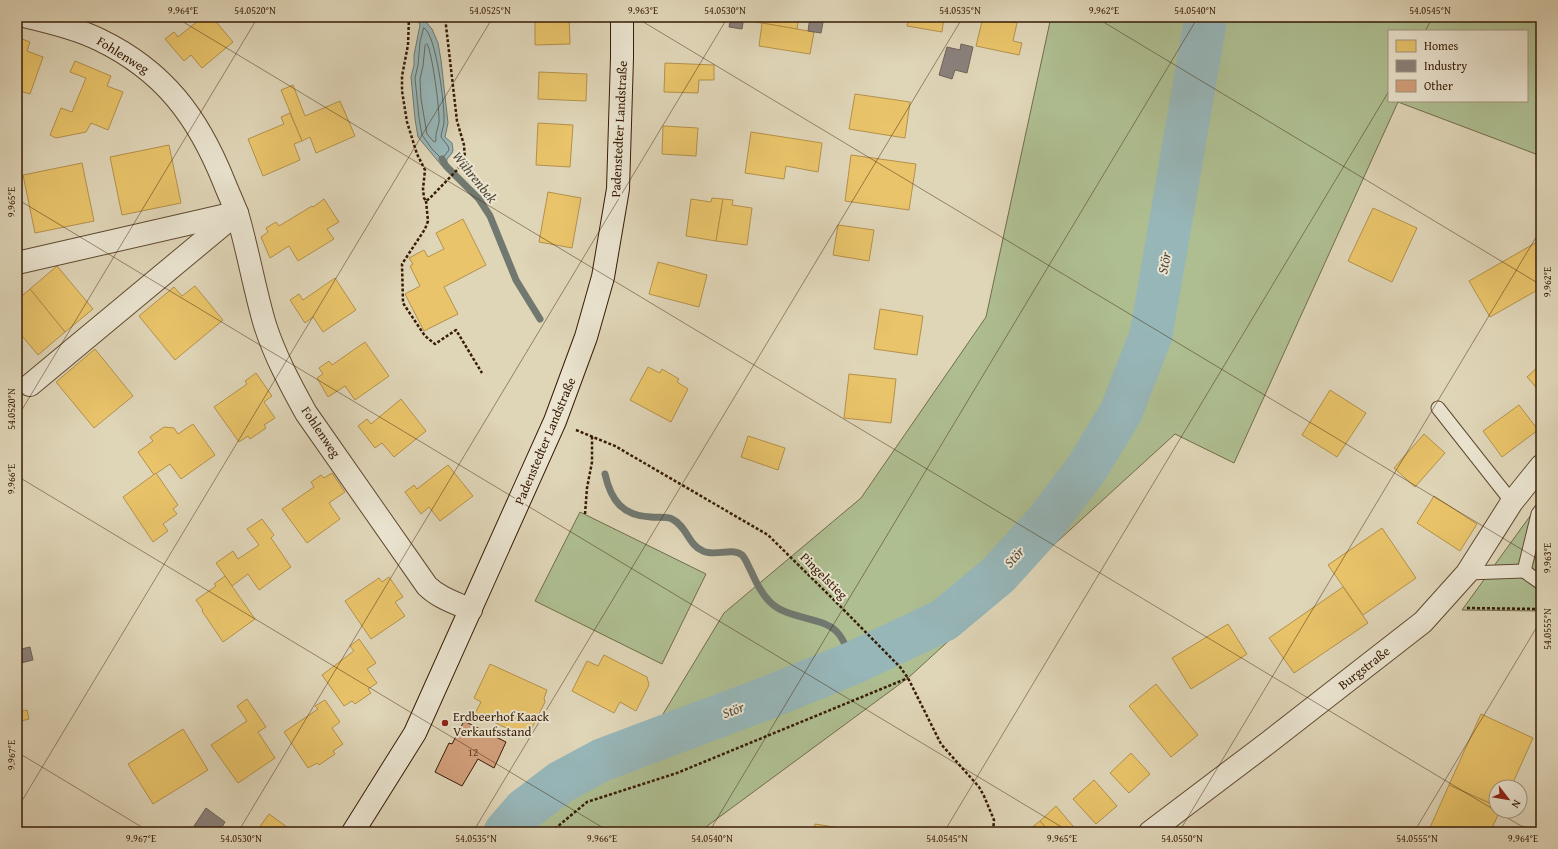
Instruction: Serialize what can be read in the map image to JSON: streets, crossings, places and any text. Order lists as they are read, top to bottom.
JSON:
{
  "streets": {
    "street": ["Fohlenweg", "Padenstedter Landstraße", "Burgstraße"],
    "path": ["Pingelstieg"]
  },
  "crossings": [
    ["Fohlenweg", "Padenstedter Landstraße"],
    ["Padenstedter Landstraße", "Pingelstieg"]
  ],
  "water": ["Wührenbek", "Stör"],
  "places": ["Erdbeerhof Kaack Verkaufsstand"],
  "house_numbers": ["12"],
  "legend": ["Homes", "Industry", "Other"],
  "north": "bottom right",
  "coordinates": [
    "9.964°E",
    "54.0520°N",
    "54.0525°N",
    "9.963°E",
    "54.0530°N",
    "54.0535°N",
    "9.962°E",
    "54.0540°N",
    "54.0545°N",
    "9.965°E",
    "9.966°E",
    "54.0555°N",
    "9.967°E",
    "54.0550°N"
  ]
}
